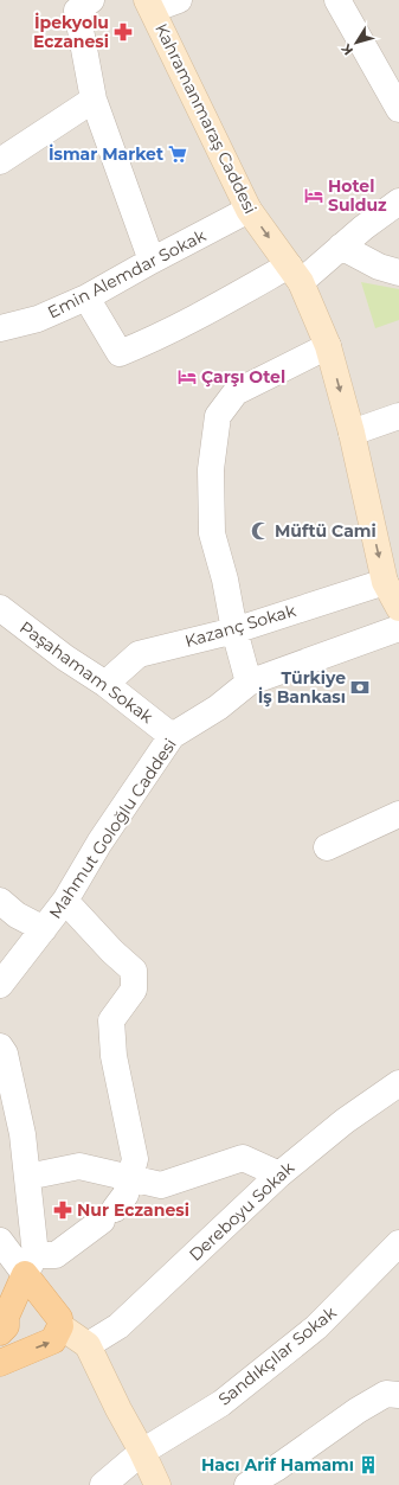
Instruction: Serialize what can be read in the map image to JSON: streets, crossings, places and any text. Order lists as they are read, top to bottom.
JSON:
{
  "streets": {
    "street": [
      "Kahramanmaraş Caddesi",
      "Emin Alemdar Sokak",
      "Kazanç Sokak",
      "Paşahamam Sokak",
      "Mahmut Goloğlu Caddesi",
      "Dereboyu Sokak",
      "Sandıkçılar Sokak"
    ]
  },
  "crossings": [
    ["Kahramanmaraş Caddesi", "Emin Alemdar Sokak"],
    ["Kahramanmaraş Caddesi", "Kazanç Sokak"],
    ["Kazanç Sokak", "Paşahamam Sokak"],
    ["Paşahamam Sokak", "Mahmut Goloğlu Caddesi"]
  ],
  "one_way": ["Kahramanmaraş Caddesi"],
  "places": {
    "pharmacy": ["İpekyolu Eczanesi", "Nur Eczanesi"],
    "supermarket": ["İsmar Market"],
    "hotel": ["Hotel Sulduz", "Çarşı Otel"],
    "mosque": ["Müftü Cami"],
    "bank": ["Türkiye İş Bankası"],
    "building": ["Hacı Arif Hamamı"]
  },
  "north": "bottom left"
}
